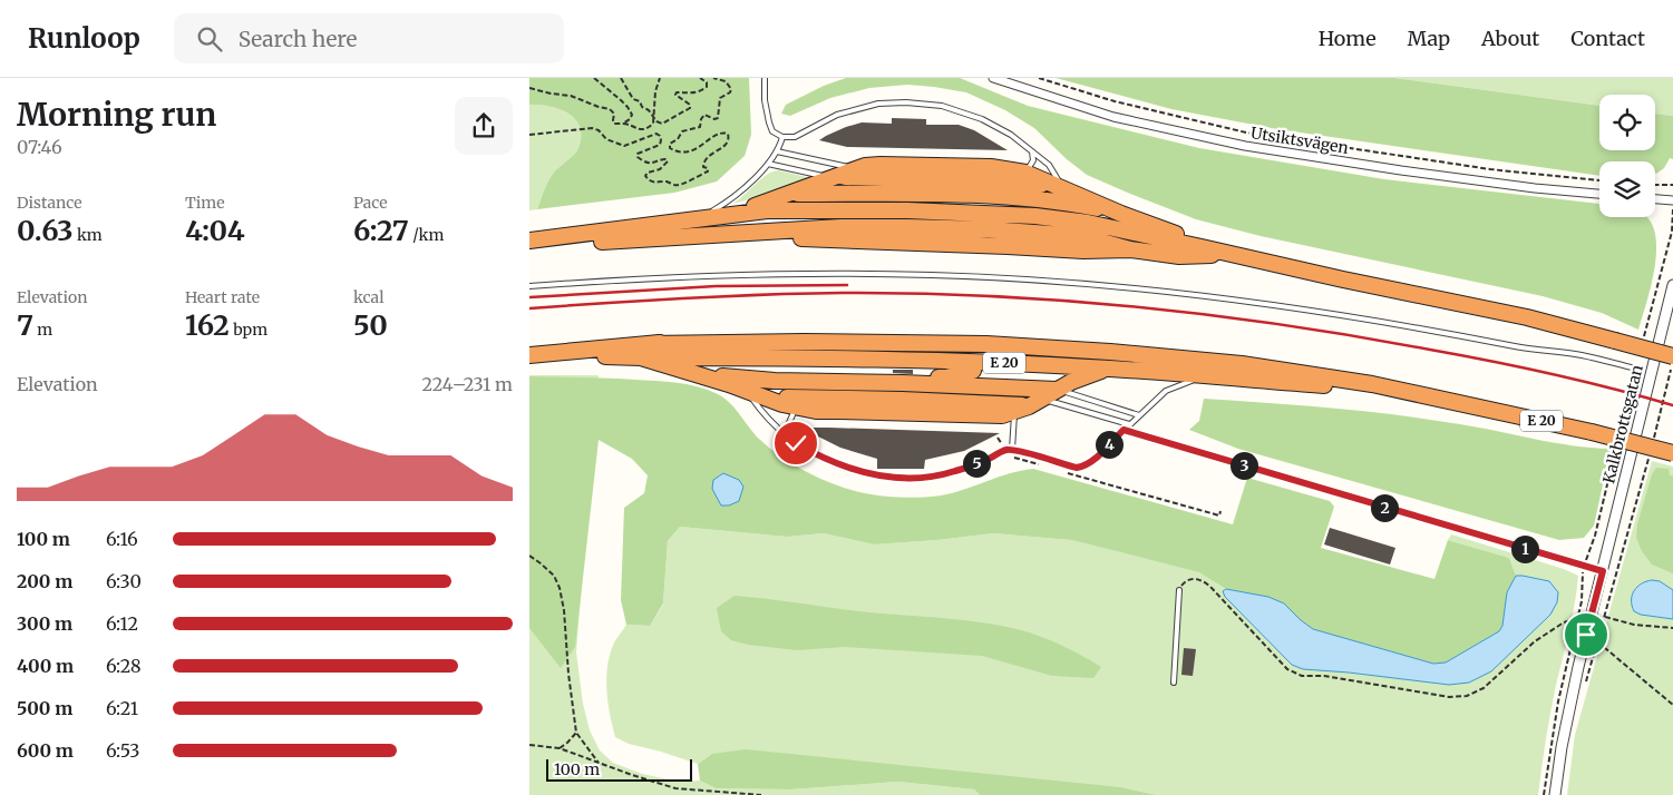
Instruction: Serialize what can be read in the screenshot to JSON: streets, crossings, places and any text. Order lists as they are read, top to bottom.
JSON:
{
  "streets": {
    "highway": ["E 20"],
    "street": ["Utsiktsvägen", "Kalkbrottsgatan"]
  },
  "scale_bar": "100 m",
  "page": {
    "header": "Runloop",
    "search": "Search here",
    "nav": [
      "Home",
      "Map",
      "About",
      "Contact"
    ],
    "heading": ["Morning run", "07:46"],
    "stats": [
      ["Distance", "0.63 km"],
      ["Time", "4:04"],
      ["Pace", "6:27 /km"],
      ["Elevation", "7 m"],
      ["Heart rate", "162 bpm"],
      ["kcal", "50"]
    ],
    "chart": ["Elevation", "224–231 m"],
    "pins": [
      "4",
      "5",
      "3",
      "2",
      "1"
    ],
    "list": [
      {
        "name": "100 m",
        "note": "6:16"
      },
      {
        "name": "200 m",
        "note": "6:30"
      },
      {
        "name": "300 m",
        "note": "6:12"
      },
      {
        "name": "400 m",
        "note": "6:28"
      },
      {
        "name": "500 m",
        "note": "6:21"
      },
      {
        "name": "600 m",
        "note": "6:53"
      }
    ],
    "scale": "100 m"
  }
}
